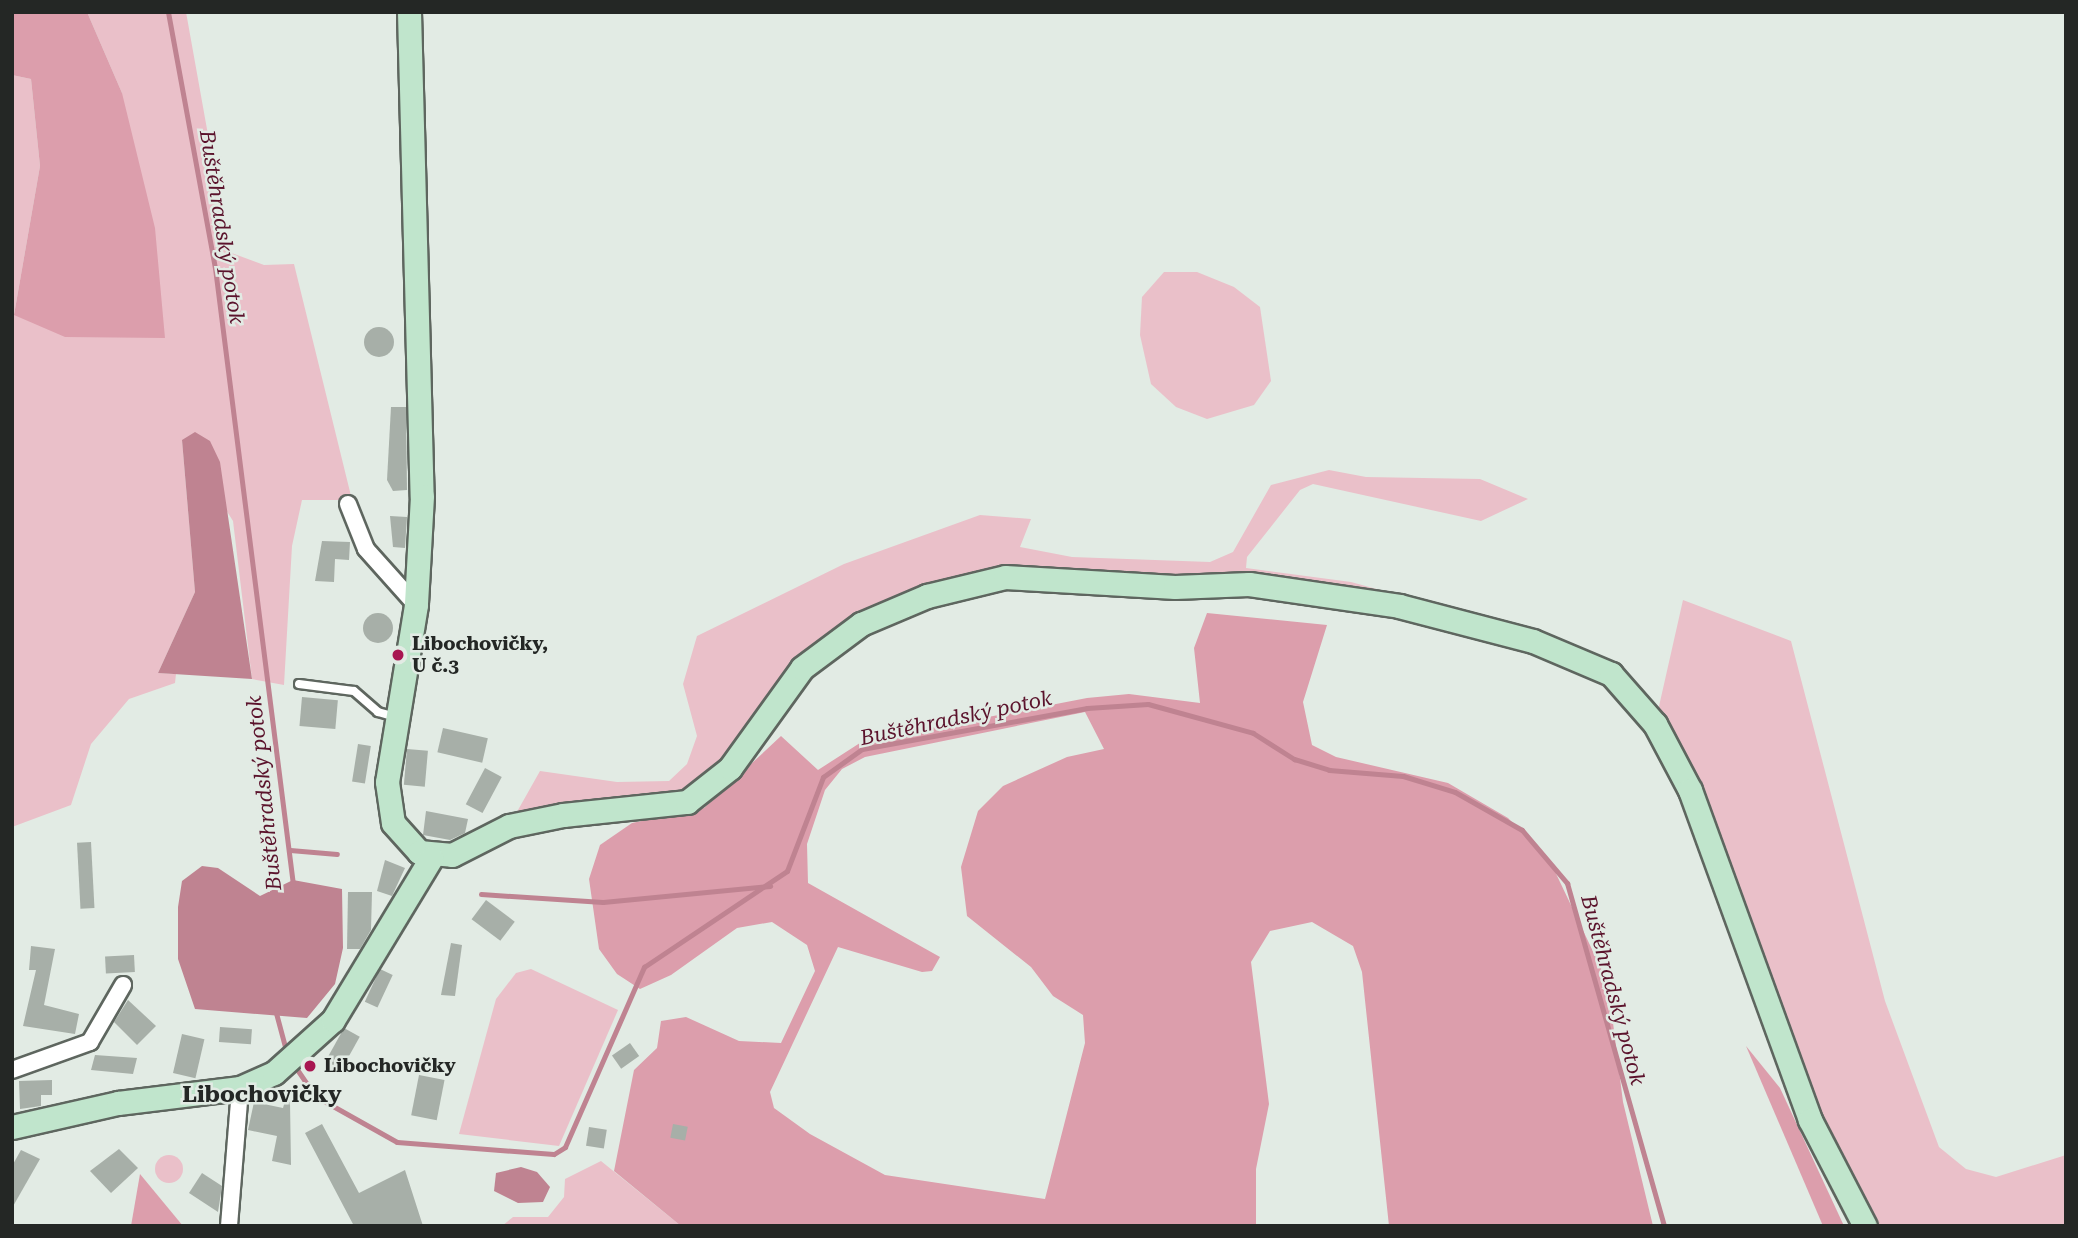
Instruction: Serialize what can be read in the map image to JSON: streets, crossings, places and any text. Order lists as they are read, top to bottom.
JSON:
{
  "districts": ["Libochovičky"],
  "water": ["Buštěhradský potok"],
  "places": ["Libochovičky, U č.3", "Libochovičky"]
}
